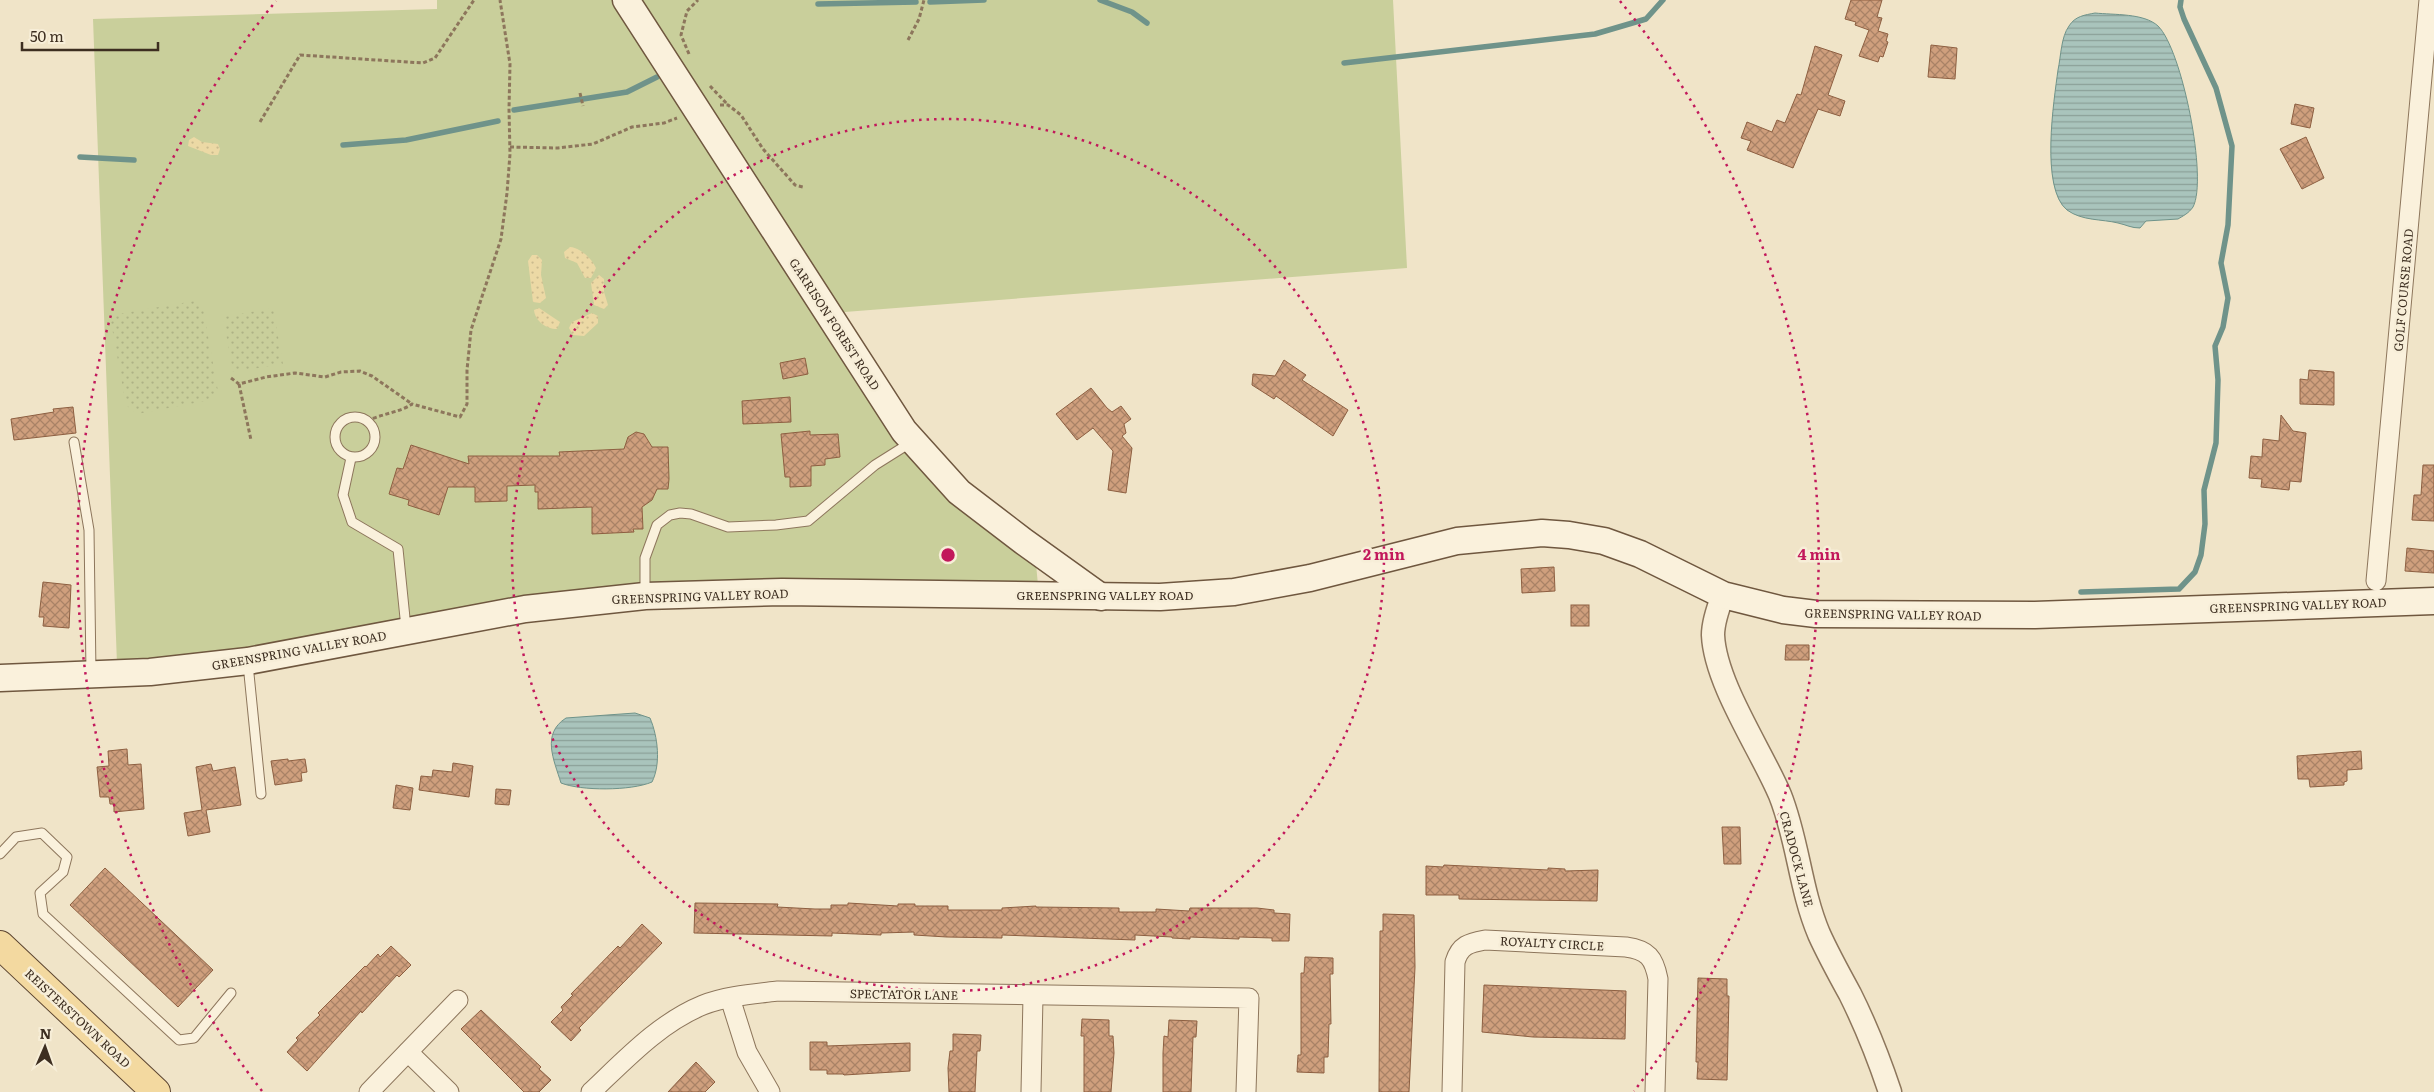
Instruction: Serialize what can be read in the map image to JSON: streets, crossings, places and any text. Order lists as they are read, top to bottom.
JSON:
{
  "streets": {
    "main road": ["GARRISON FOREST ROAD", "GREENSPRING VALLEY ROAD", "REISTERSTOWN ROAD"],
    "street": [
      "GOLF COURSE ROAD",
      "CRADOCK LANE",
      "ROYALTY CIRCLE",
      "SPECTATOR LANE"
    ]
  },
  "crossings": [
    ["GARRISON FOREST ROAD", "GREENSPRING VALLEY ROAD"],
    ["GREENSPRING VALLEY ROAD", "CRADOCK LANE"]
  ],
  "scale_bar": "50 m",
  "north": "top",
  "rings": ["2 min", "4 min"]
}
